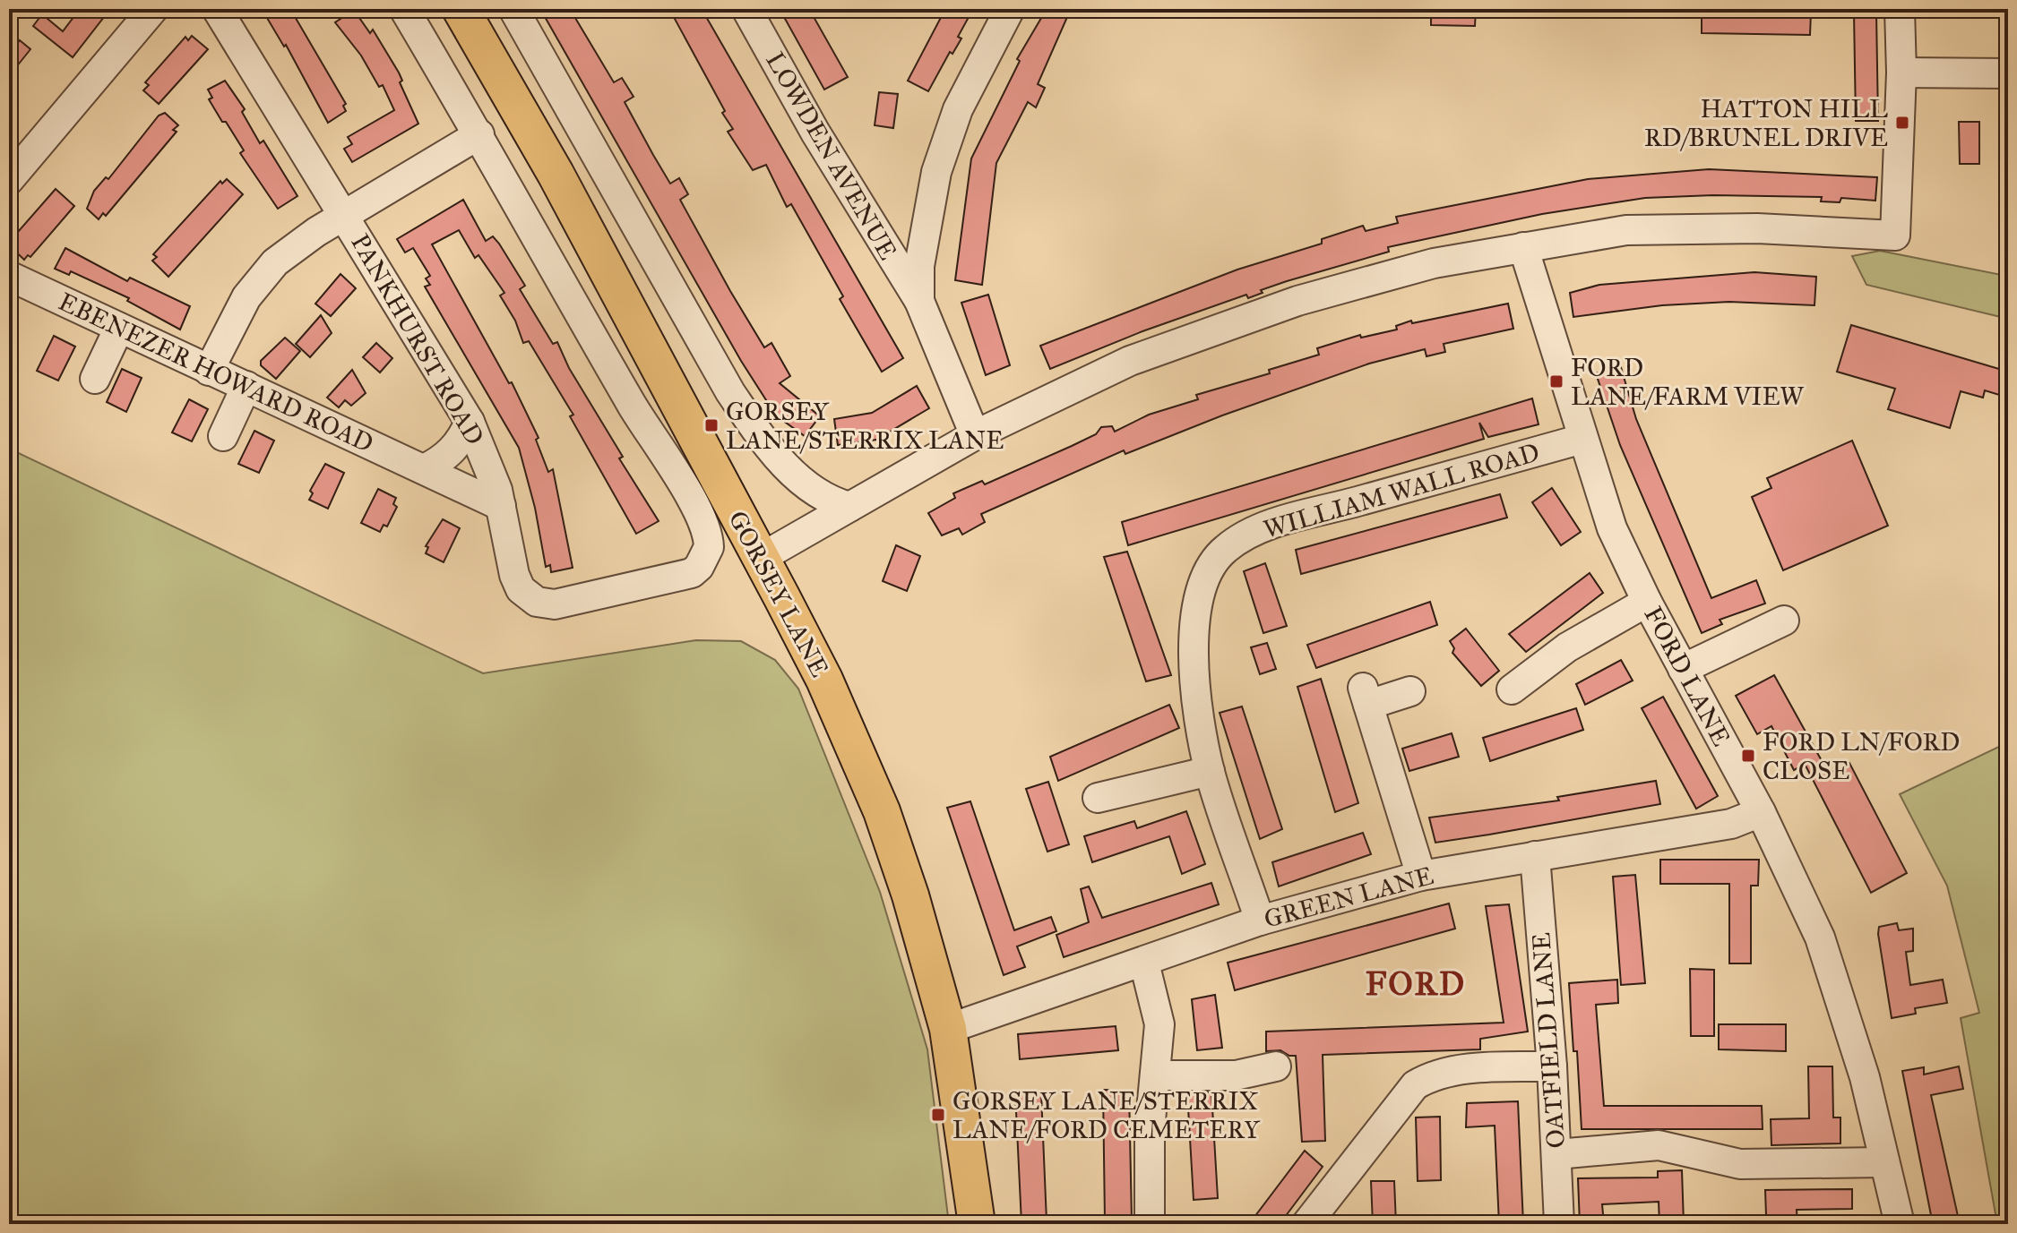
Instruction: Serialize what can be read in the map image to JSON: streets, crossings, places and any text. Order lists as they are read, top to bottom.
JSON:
{
  "streets": {
    "main road": ["GORSEY LANE"],
    "street": [
      "LOWDEN AVENUE",
      "PANKHURST ROAD",
      "EBENEZER HOWARD ROAD",
      "WILLIAM WALL ROAD",
      "FORD LANE",
      "GREEN LANE",
      "OATFIELD LANE"
    ]
  },
  "crossings": [
    ["PANKHURST ROAD", "EBENEZER HOWARD ROAD"],
    ["PANKHURST ROAD", "GORSEY LANE"],
    ["WILLIAM WALL ROAD", "FORD LANE"],
    ["WILLIAM WALL ROAD", "GREEN LANE"],
    ["GORSEY LANE", "GREEN LANE"],
    ["FORD LANE", "GREEN LANE"],
    ["GREEN LANE", "OATFIELD LANE"]
  ],
  "districts": ["FORD"],
  "places": {
    "transit": [
      "HATTON HILL RD/BRUNEL DRIVE",
      "FORD LANE/FARM VIEW",
      "GORSEY LANE/STERRIX LANE",
      "FORD LN/FORD CLOSE",
      "GORSEY LANE/STERRIX LANE/FORD CEMETERY"
    ]
  }
}
